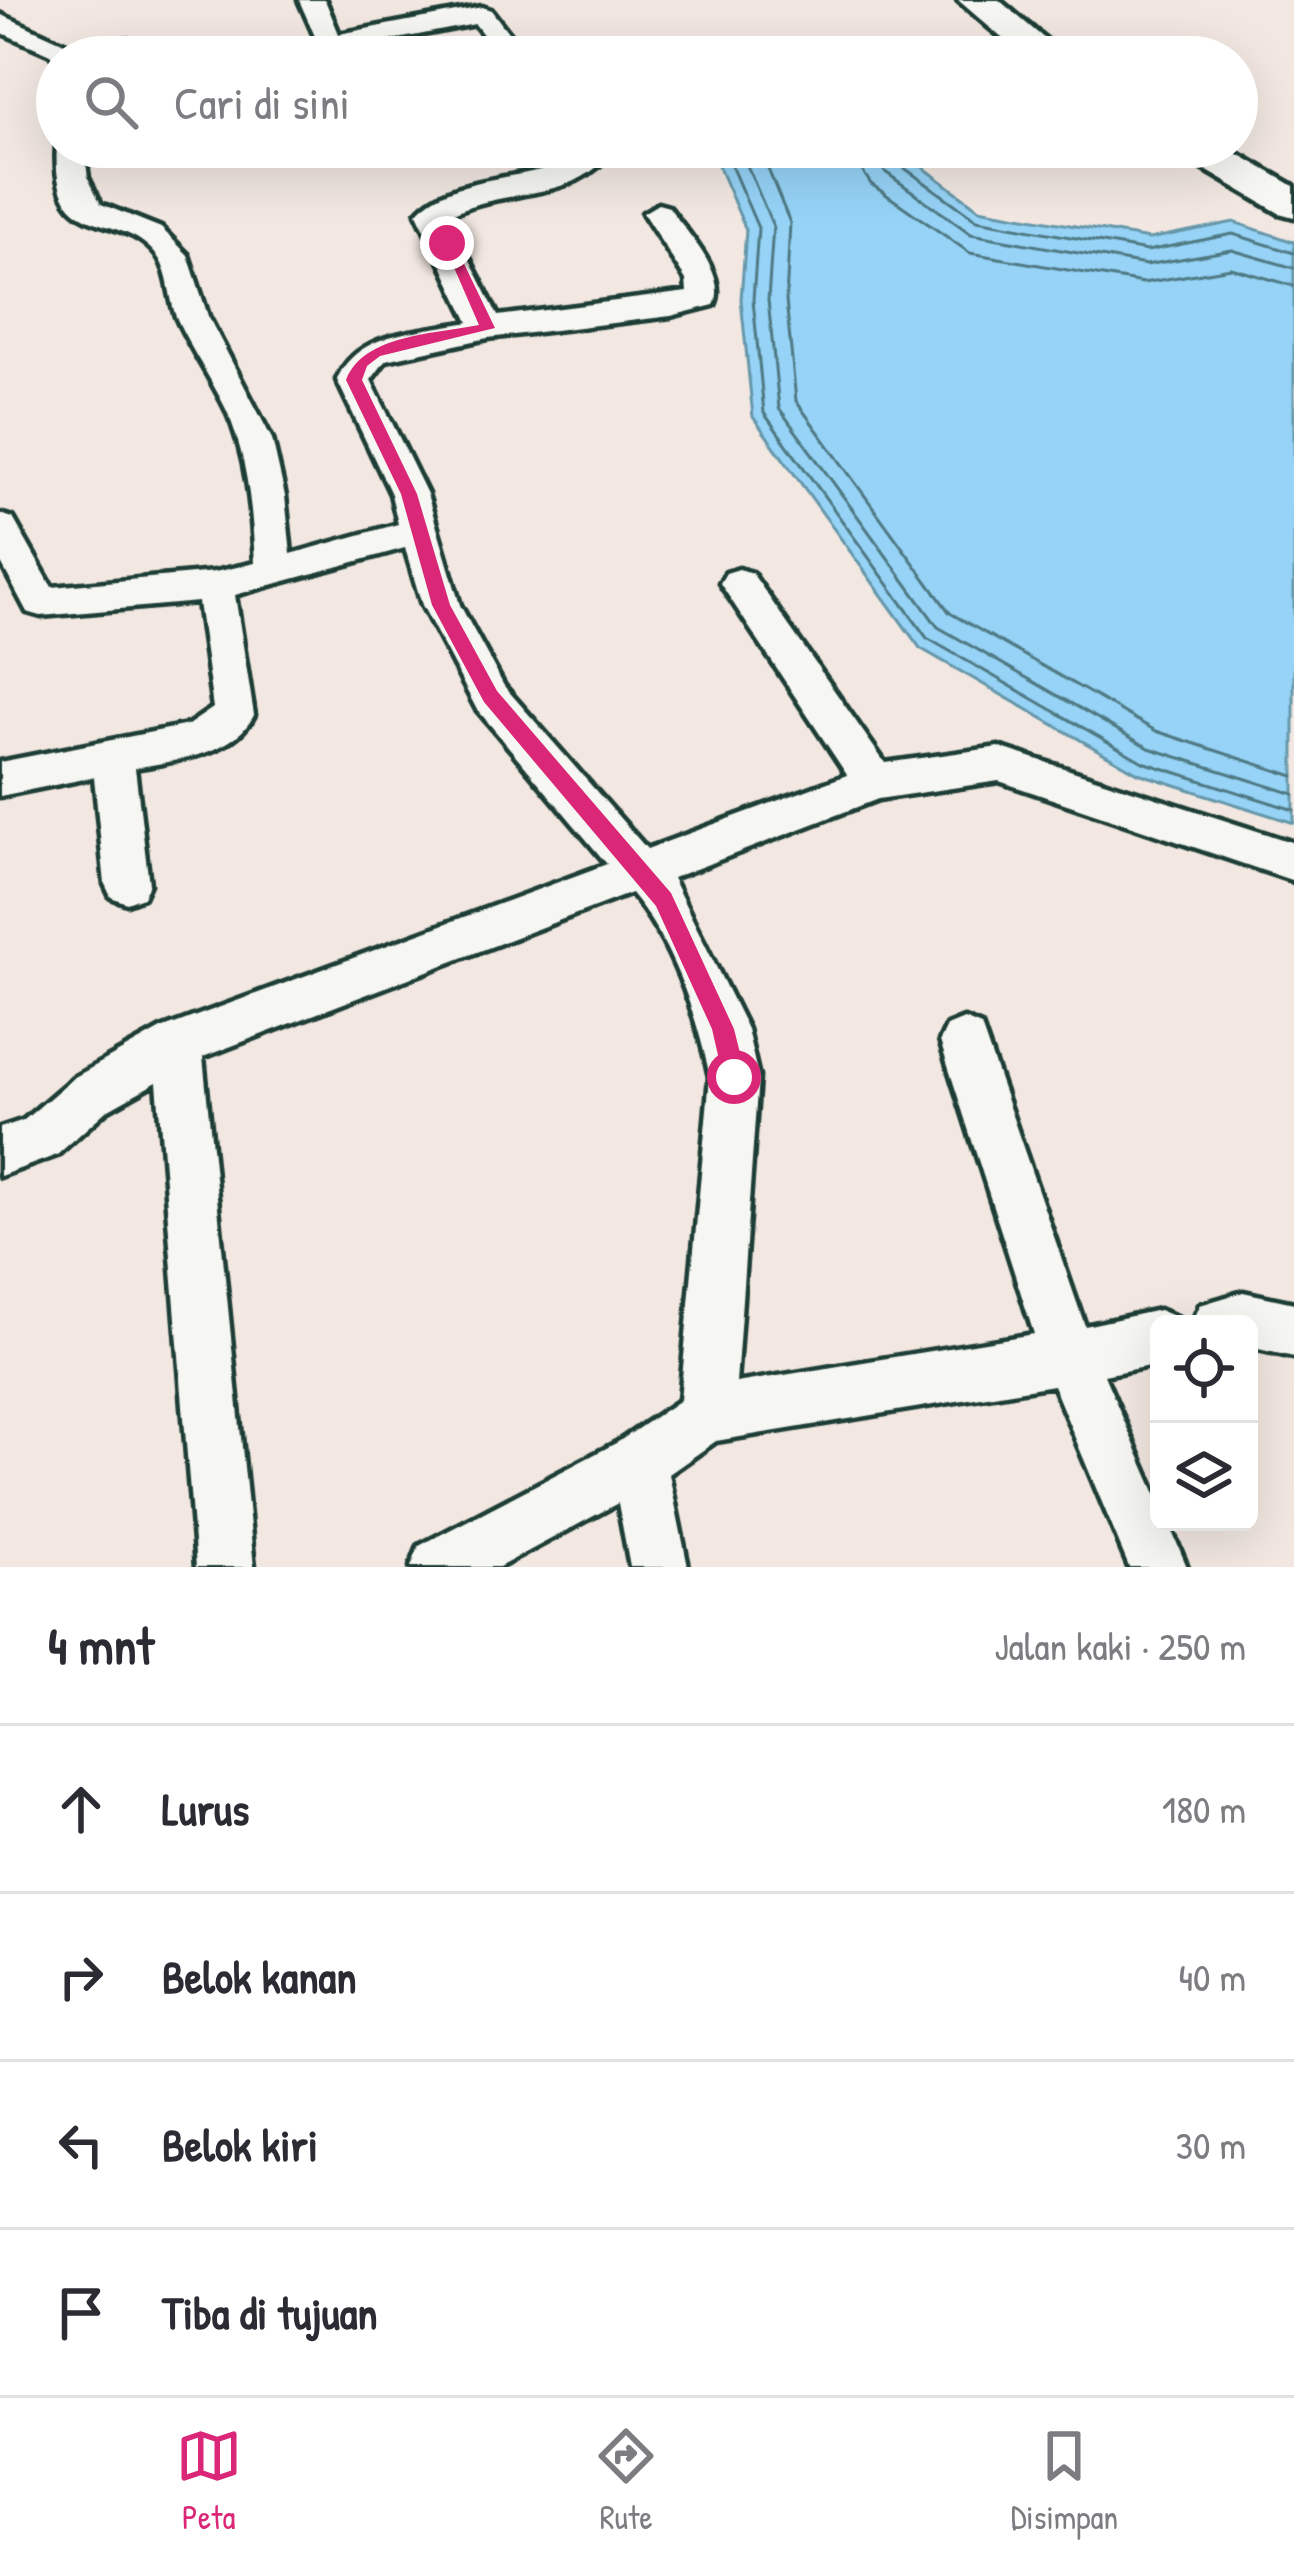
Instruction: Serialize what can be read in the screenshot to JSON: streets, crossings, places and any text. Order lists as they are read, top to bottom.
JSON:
{
  "page": {
    "search": "Cari di sini",
    "heading": ["4 mnt", "Jalan kaki · 250 m"],
    "list": [
      ["Lurus", "180 m"],
      ["Belok kanan", "40 m"],
      ["Belok kiri", "30 m"],
      "Tiba di tujuan"
    ],
    "nav": ["Peta", "Rute", "Disimpan"]
  }
}
